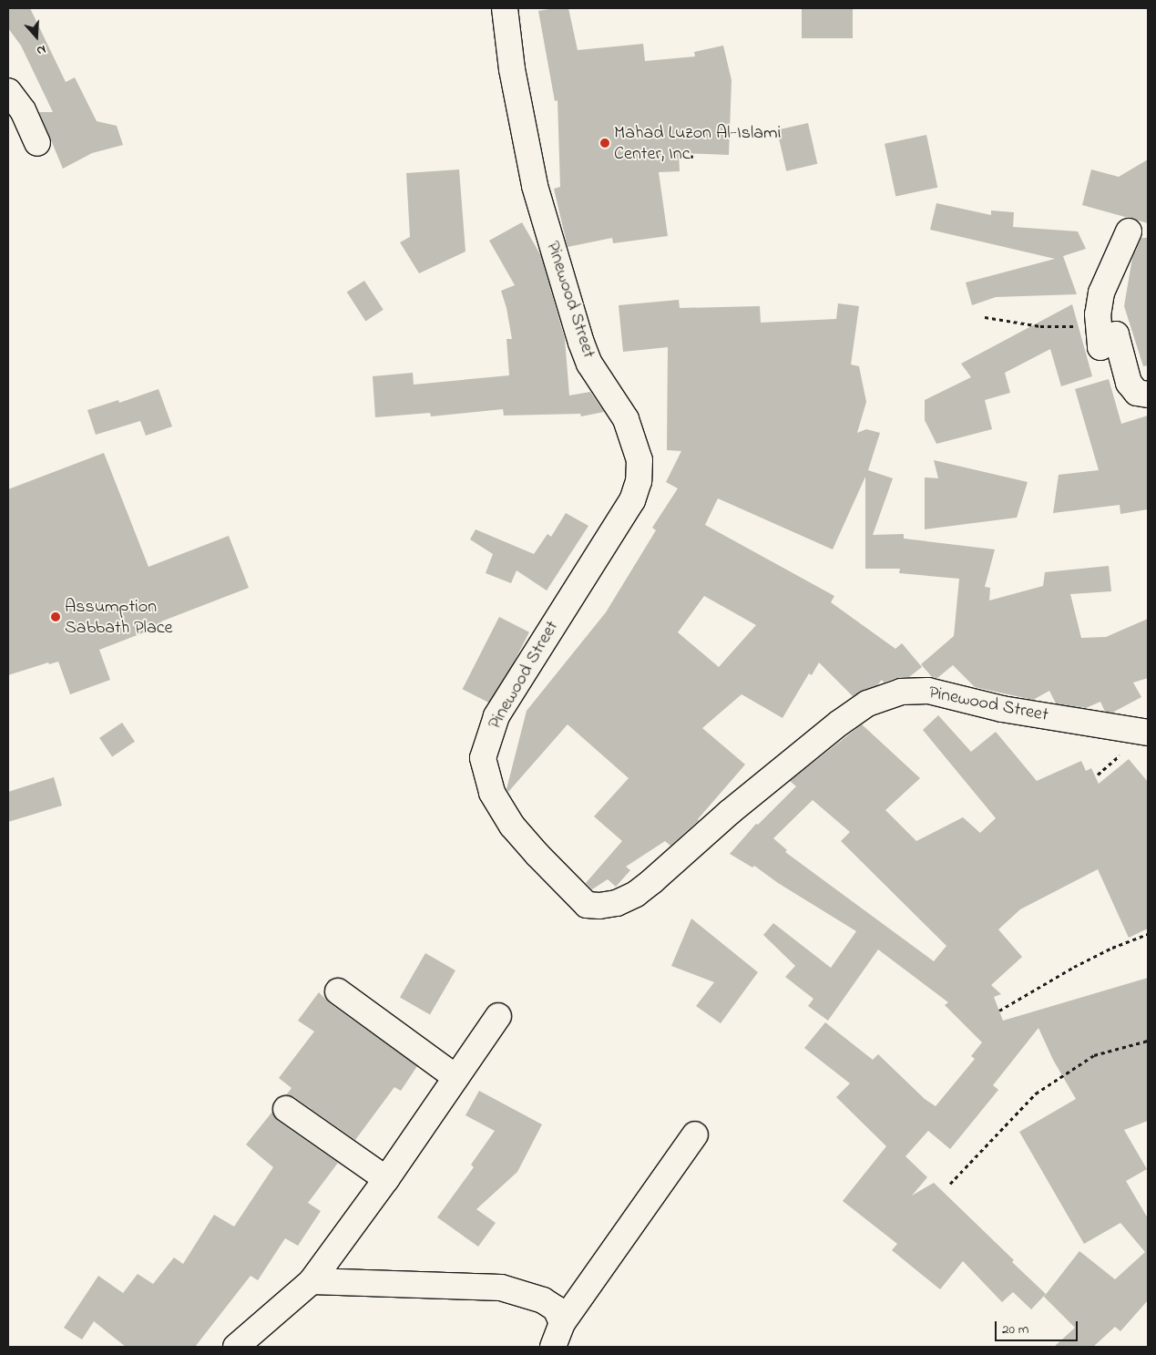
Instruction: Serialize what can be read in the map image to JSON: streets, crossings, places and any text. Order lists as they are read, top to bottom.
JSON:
{
  "streets": {
    "street": ["Pinewood Street"]
  },
  "places": ["Mahad Luzon Al-Islami Center, Inc.", "Assumption Sabbath Place"],
  "scale_bar": "20 m",
  "north": "bottom"
}
